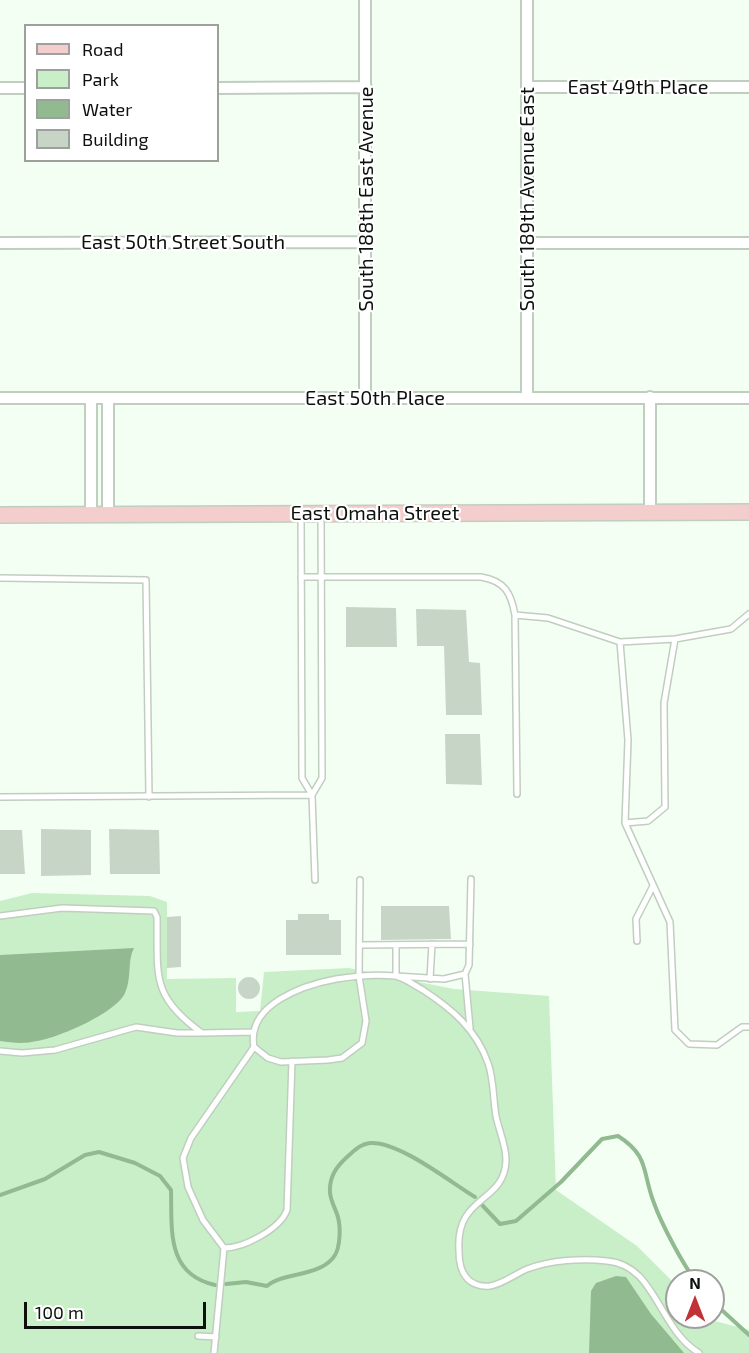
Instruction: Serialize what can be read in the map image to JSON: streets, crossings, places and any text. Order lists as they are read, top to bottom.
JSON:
{
  "streets": {
    "street": [
      "East 49th Place",
      "South 188th East Avenue",
      "South 189th Avenue East",
      "East 50th Street South",
      "East 50th Place",
      "East Omaha Street"
    ]
  },
  "crossings": [
    ["East 49th Place", "South 189th Avenue East"],
    ["South 188th East Avenue", "East 50th Street South"],
    ["South 188th East Avenue", "East 50th Place"],
    ["South 189th Avenue East", "East 50th Place"]
  ],
  "legend": [
    "Road",
    "Park",
    "Water",
    "Building"
  ],
  "scale_bar": "100 m",
  "north": "top"
}
